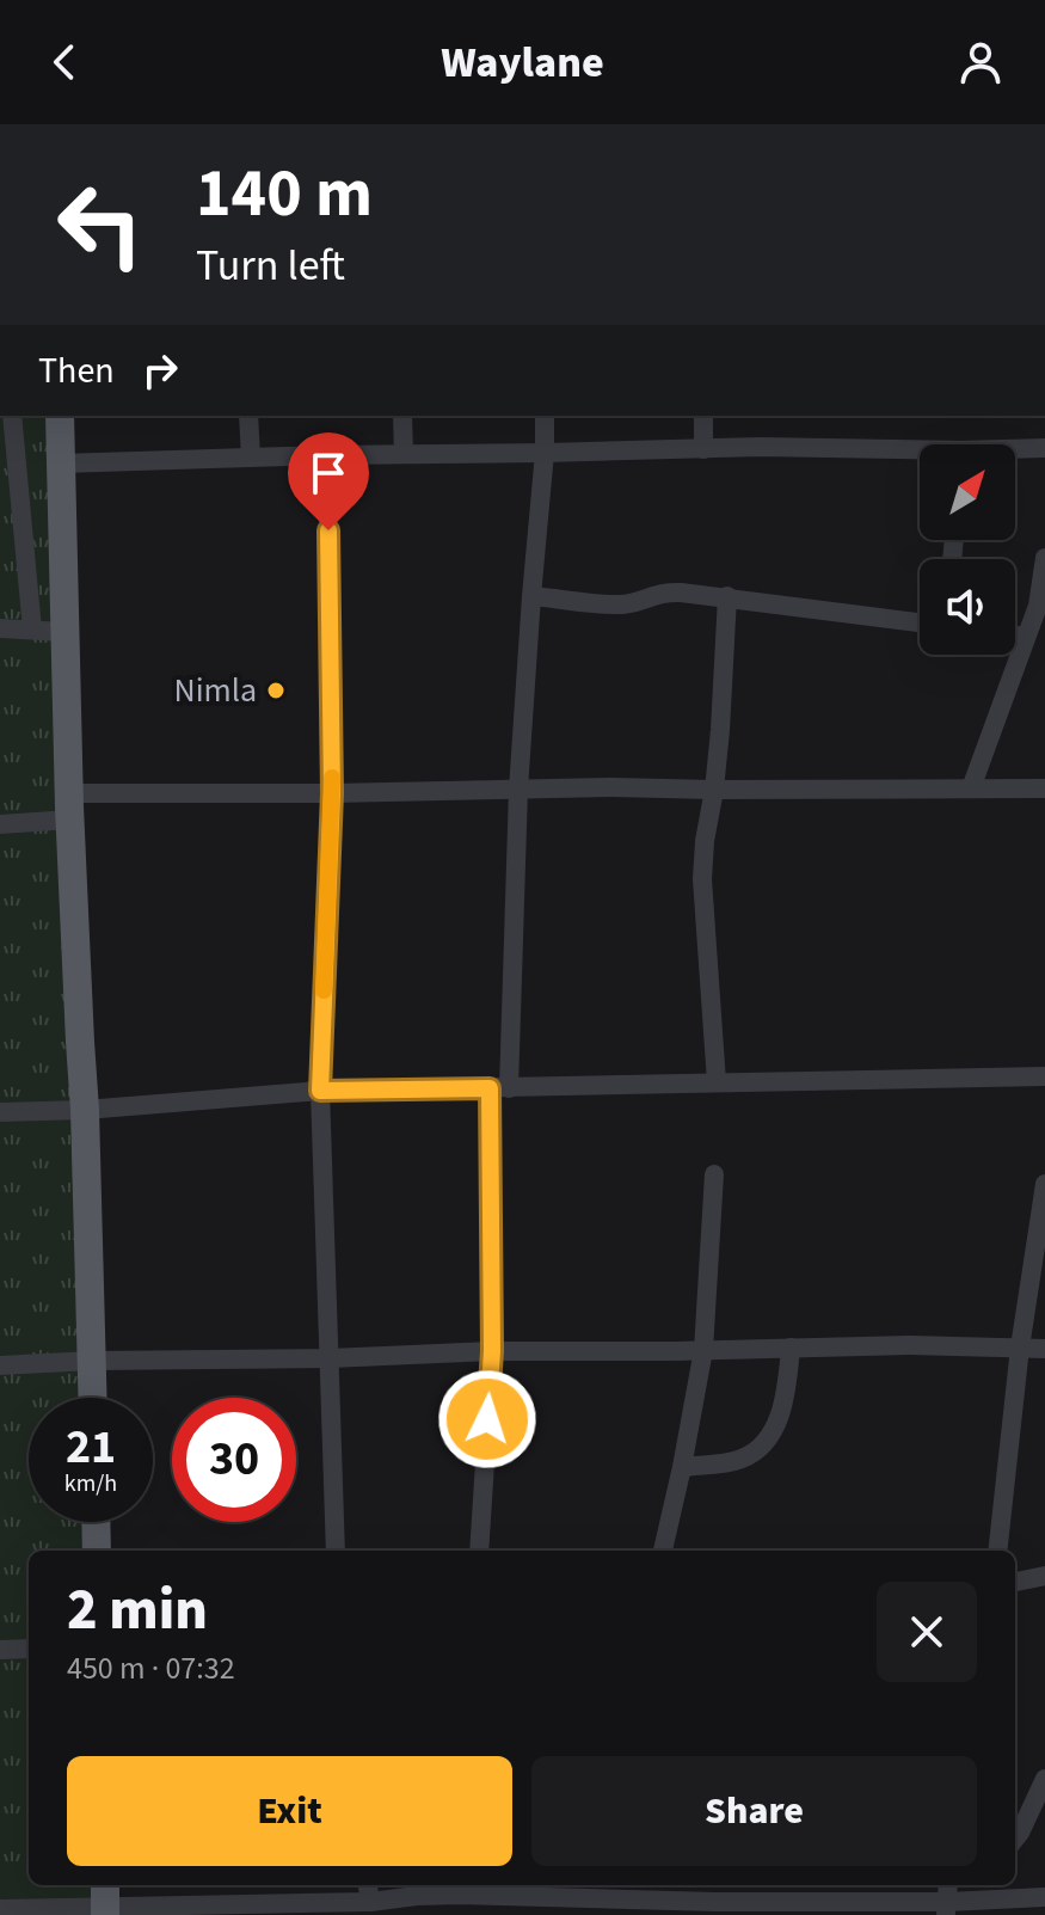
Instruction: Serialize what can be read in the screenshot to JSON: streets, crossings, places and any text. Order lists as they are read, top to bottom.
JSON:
{
  "places": ["Nimla"],
  "north": "top right",
  "page": {
    "header": "Waylane",
    "turn": ["140 m", "Turn left"],
    "then": "Then",
    "speed": "21 km/h",
    "limit": "30",
    "heading": ["2 min", "450 m · 07:32"],
    "buttons": ["Exit", "Share"]
  }
}
